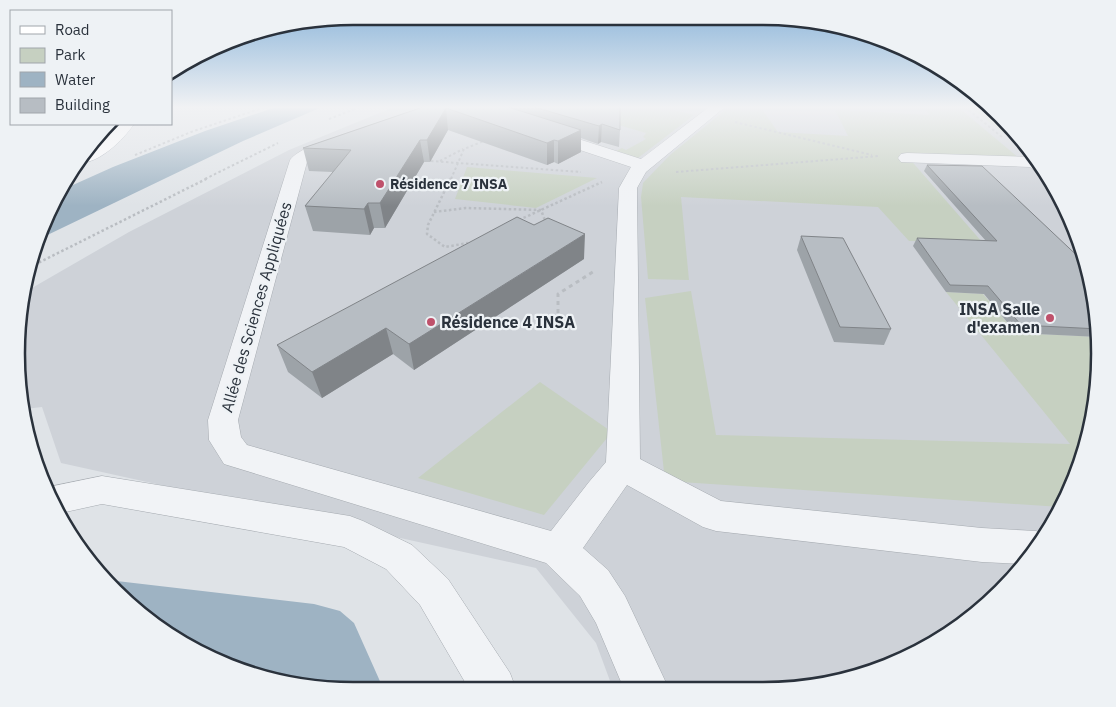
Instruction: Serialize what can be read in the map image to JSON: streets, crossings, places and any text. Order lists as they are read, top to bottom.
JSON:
{
  "streets": {
    "street": ["Allée des Sciences Appliquées"]
  },
  "places": ["Résidence 7 INSA", "INSA Salle d'examen", "Résidence 4 INSA"],
  "legend": [
    "Road",
    "Park",
    "Water",
    "Building"
  ]
}
